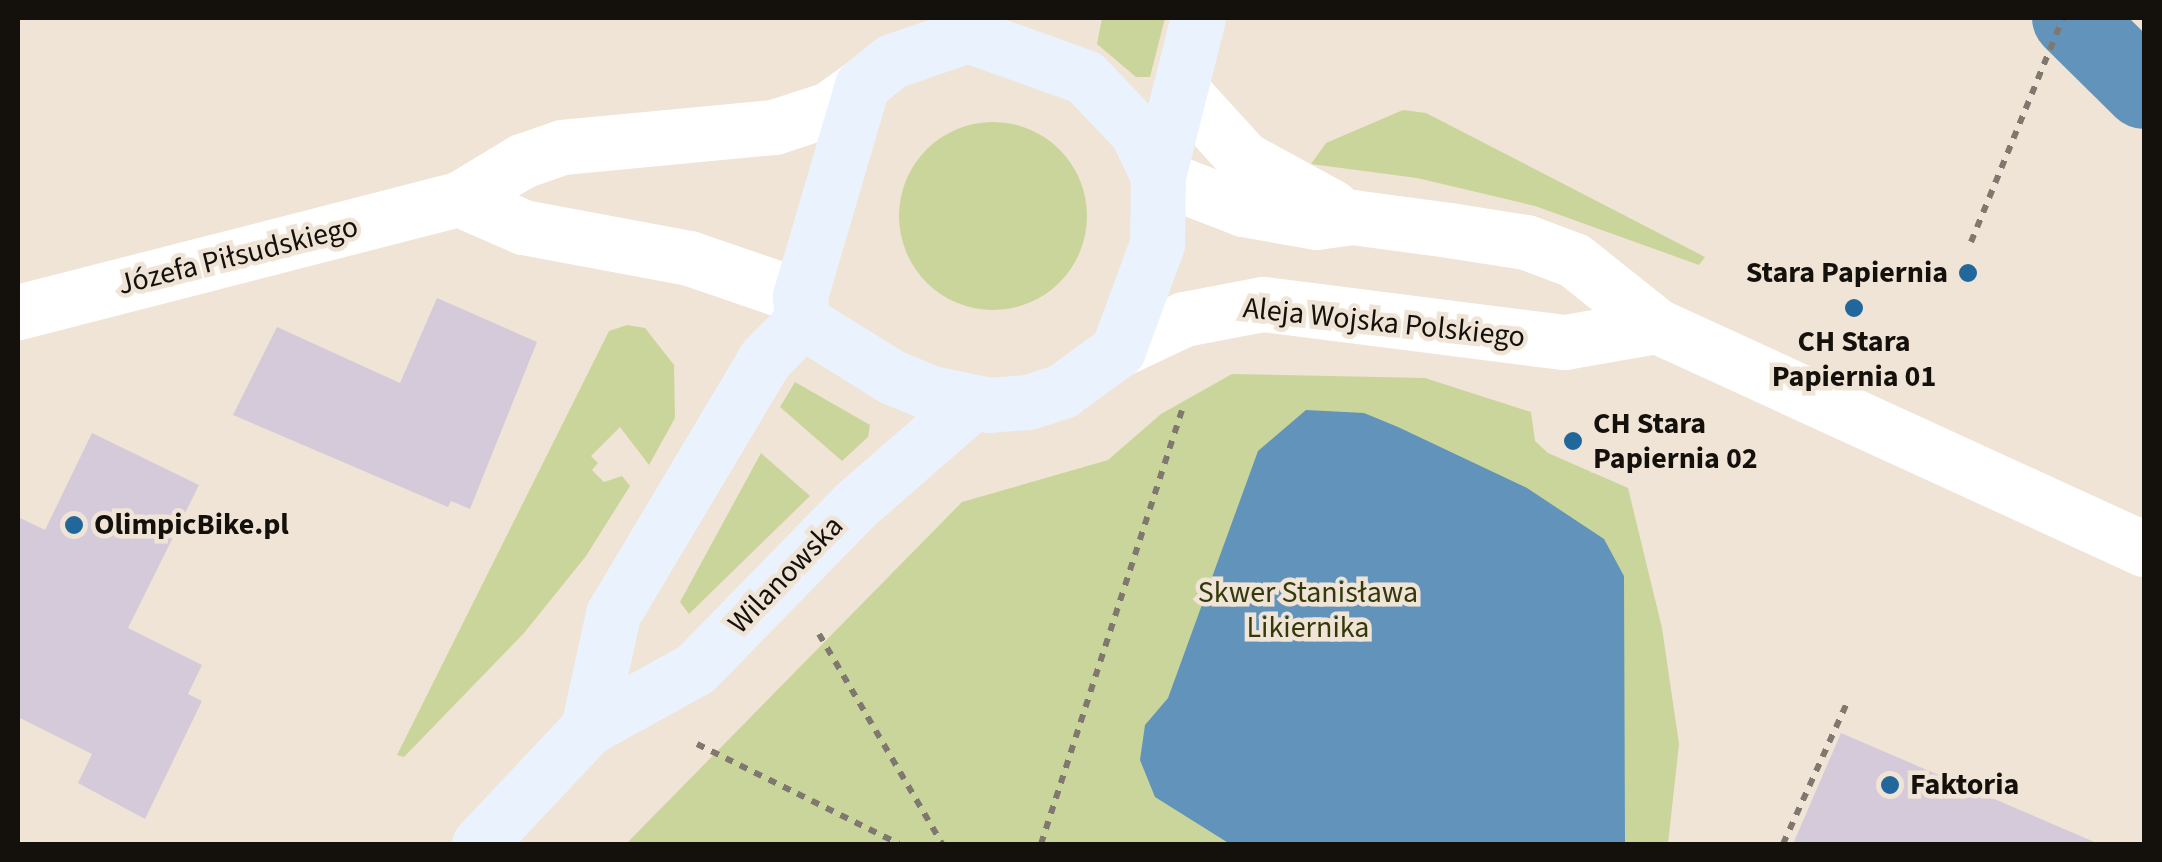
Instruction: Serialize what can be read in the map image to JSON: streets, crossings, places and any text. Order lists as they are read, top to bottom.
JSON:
{
  "streets": {
    "main road": ["Wilanowska"],
    "street": ["Józefa Piłsudskiego", "Aleja Wojska Polskiego"]
  },
  "parks": ["Skwer Stanisława Likiernika"],
  "places": [
    "Stara Papiernia",
    "CH Stara Papiernia 01",
    "CH Stara Papiernia 02",
    "OlimpicBike.pl",
    "Faktoria"
  ]
}
